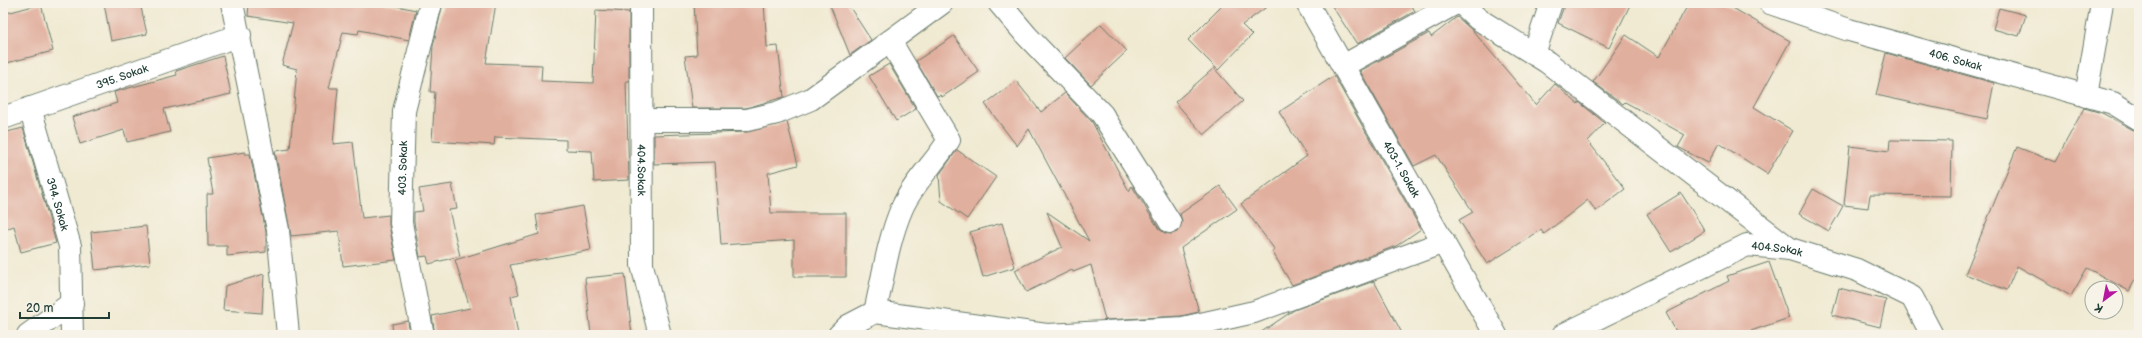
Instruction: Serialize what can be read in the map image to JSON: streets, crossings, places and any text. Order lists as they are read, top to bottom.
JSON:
{
  "streets": {
    "street": [
      "406. Sokak",
      "395. Sokak",
      "403. Sokak",
      "403-1. Sokak",
      "404.Sokak",
      "394. Sokak"
    ]
  },
  "crossings": [
    ["395. Sokak", "394. Sokak"]
  ],
  "scale_bar": "20 m",
  "north": "bottom left"
}
